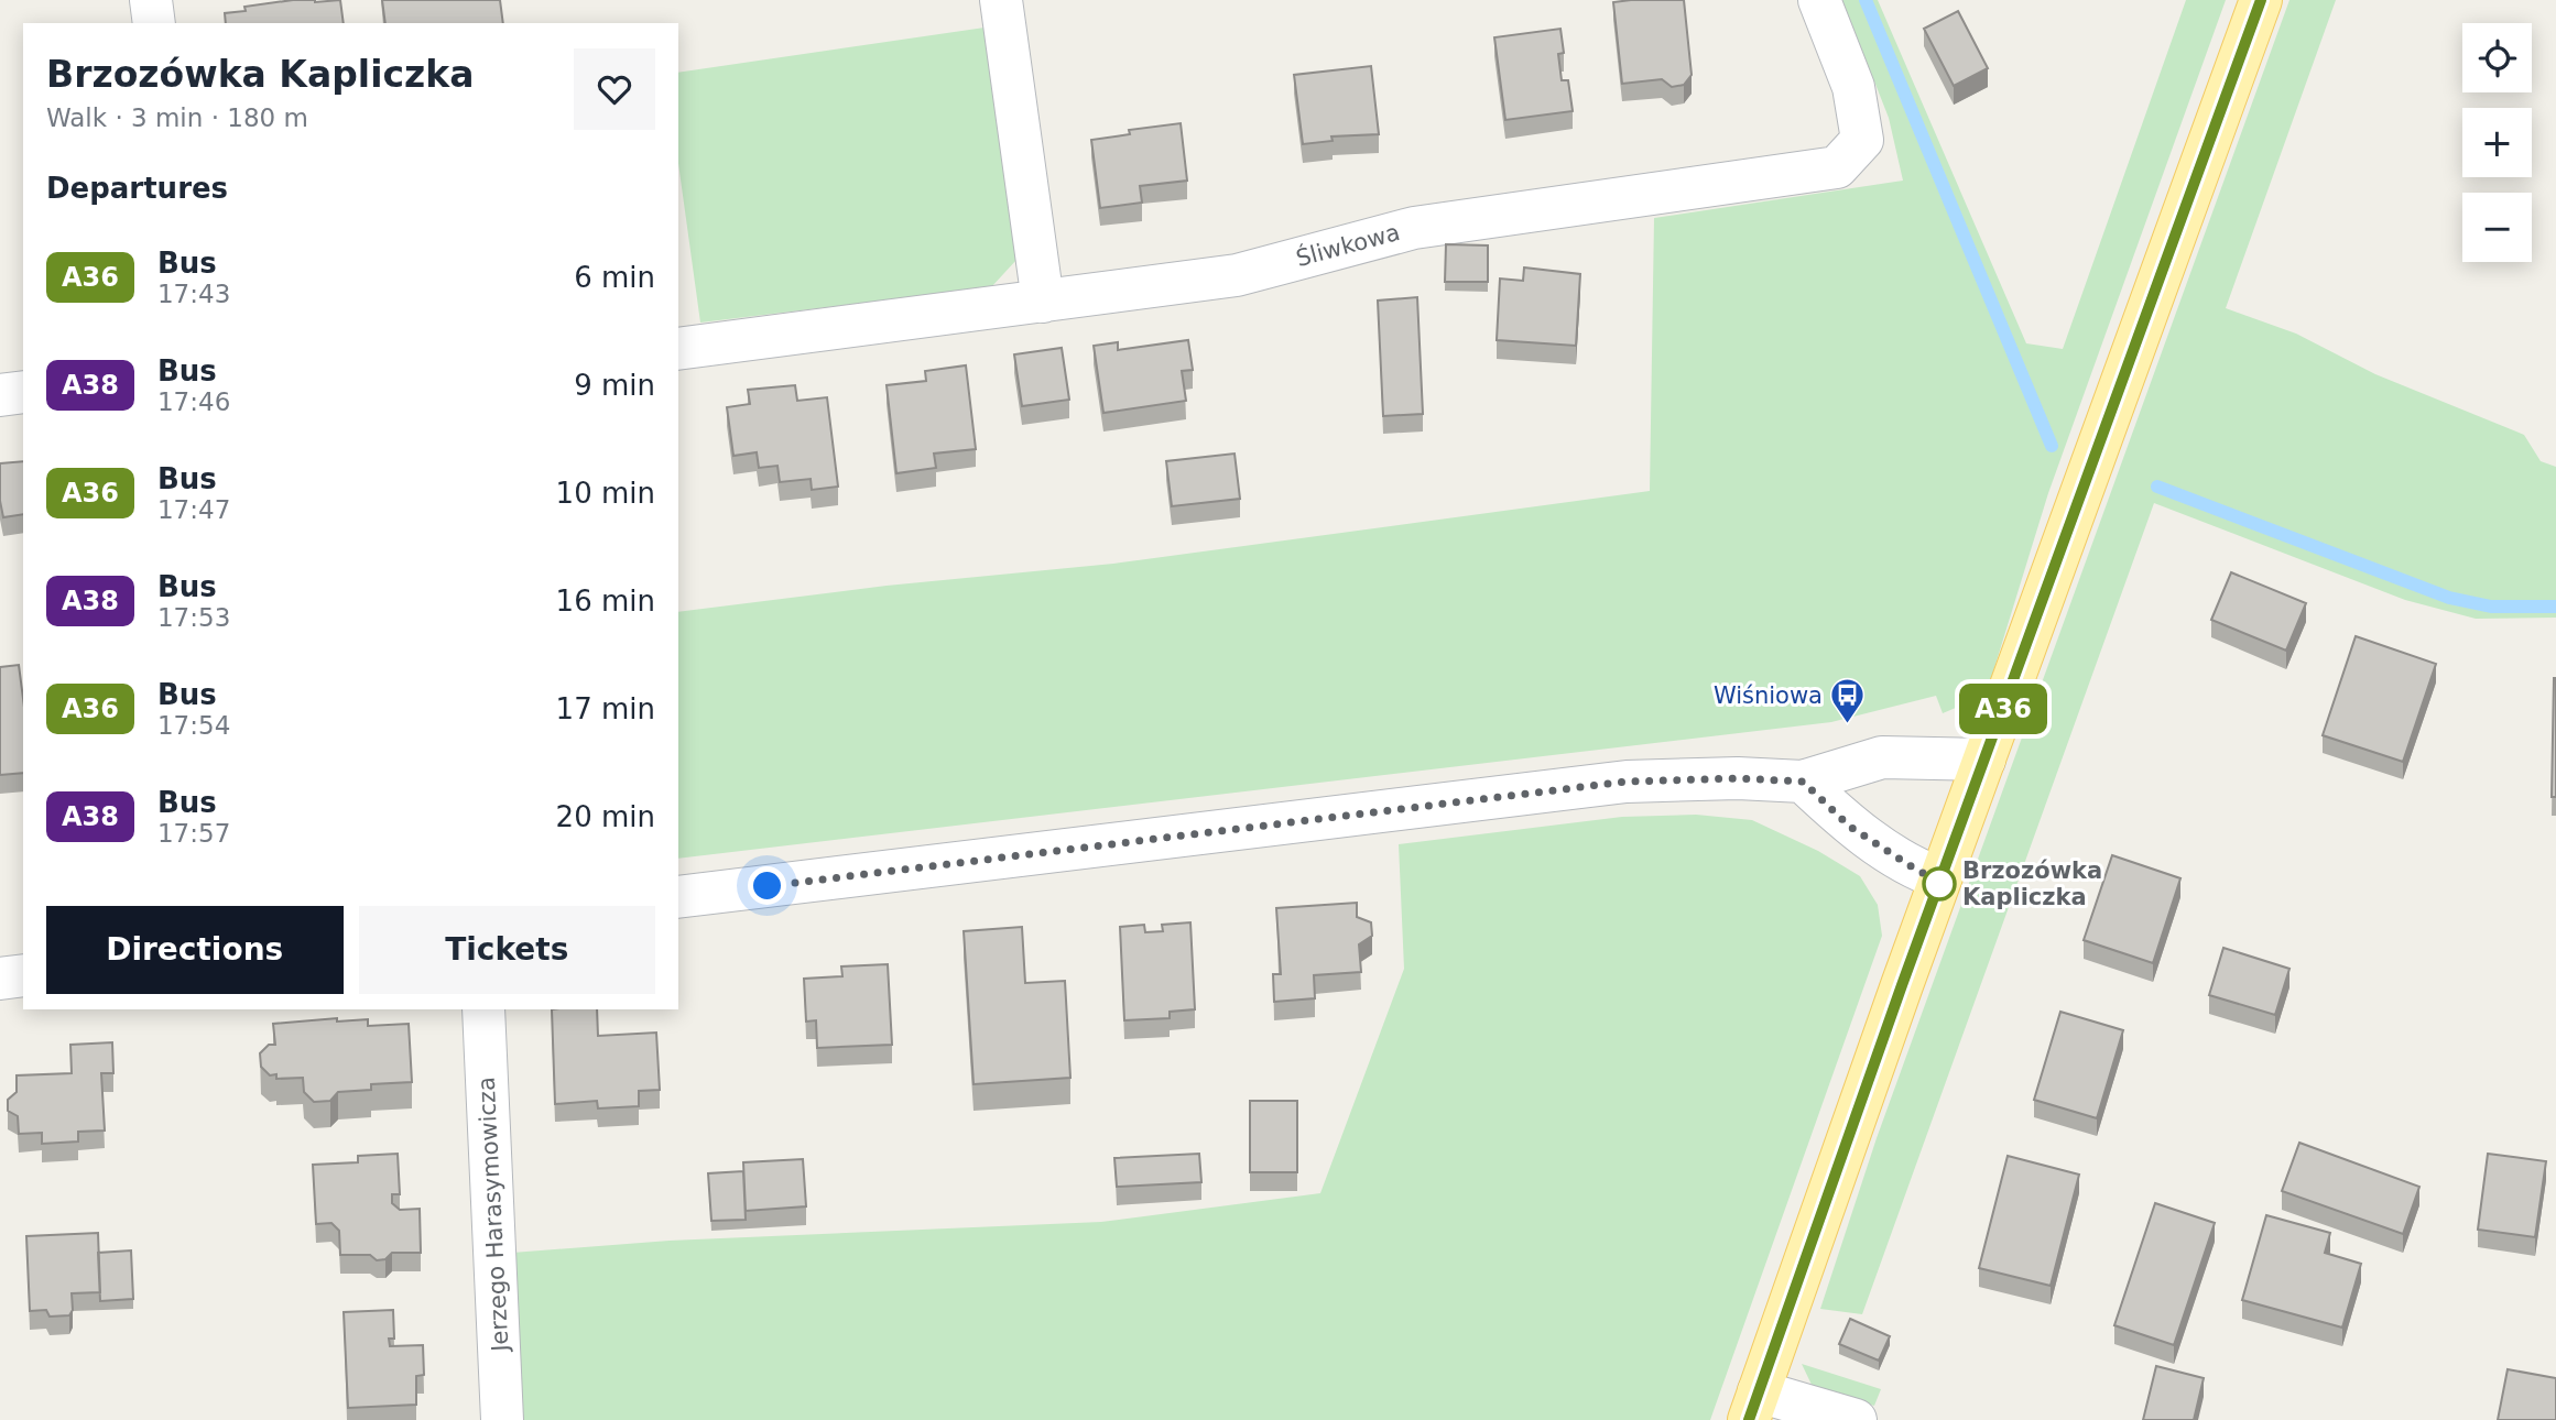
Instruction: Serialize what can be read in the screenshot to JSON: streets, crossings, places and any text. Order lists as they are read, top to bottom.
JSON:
{
  "streets": {
    "street": ["Śliwkowa", "Jerzego Harasymowicza"]
  },
  "places": {
    "bus stop": ["Wiśniowa"],
    "other": ["Brzozówka Kapliczka"]
  },
  "lines": ["bus line A36"],
  "page": {
    "on_map": "A36",
    "map_buttons": ["+", "−"],
    "heading": [
      ["Brzozówka Kapliczka", "Walk · 3 min · 180 m"],
      "Departures"
    ],
    "list": [
      {
        "mark": "A36",
        "name": "Bus",
        "note": "17:43",
        "value": "6 min"
      },
      {
        "mark": "A38",
        "name": "Bus",
        "note": "17:46",
        "value": "9 min"
      },
      {
        "mark": "A36",
        "name": "Bus",
        "note": "17:47",
        "value": "10 min"
      },
      {
        "mark": "A38",
        "name": "Bus",
        "note": "17:53",
        "value": "16 min"
      },
      {
        "mark": "A36",
        "name": "Bus",
        "note": "17:54",
        "value": "17 min"
      },
      {
        "mark": "A38",
        "name": "Bus",
        "note": "17:57",
        "value": "20 min"
      }
    ],
    "buttons": ["Directions", "Tickets"]
  }
}
